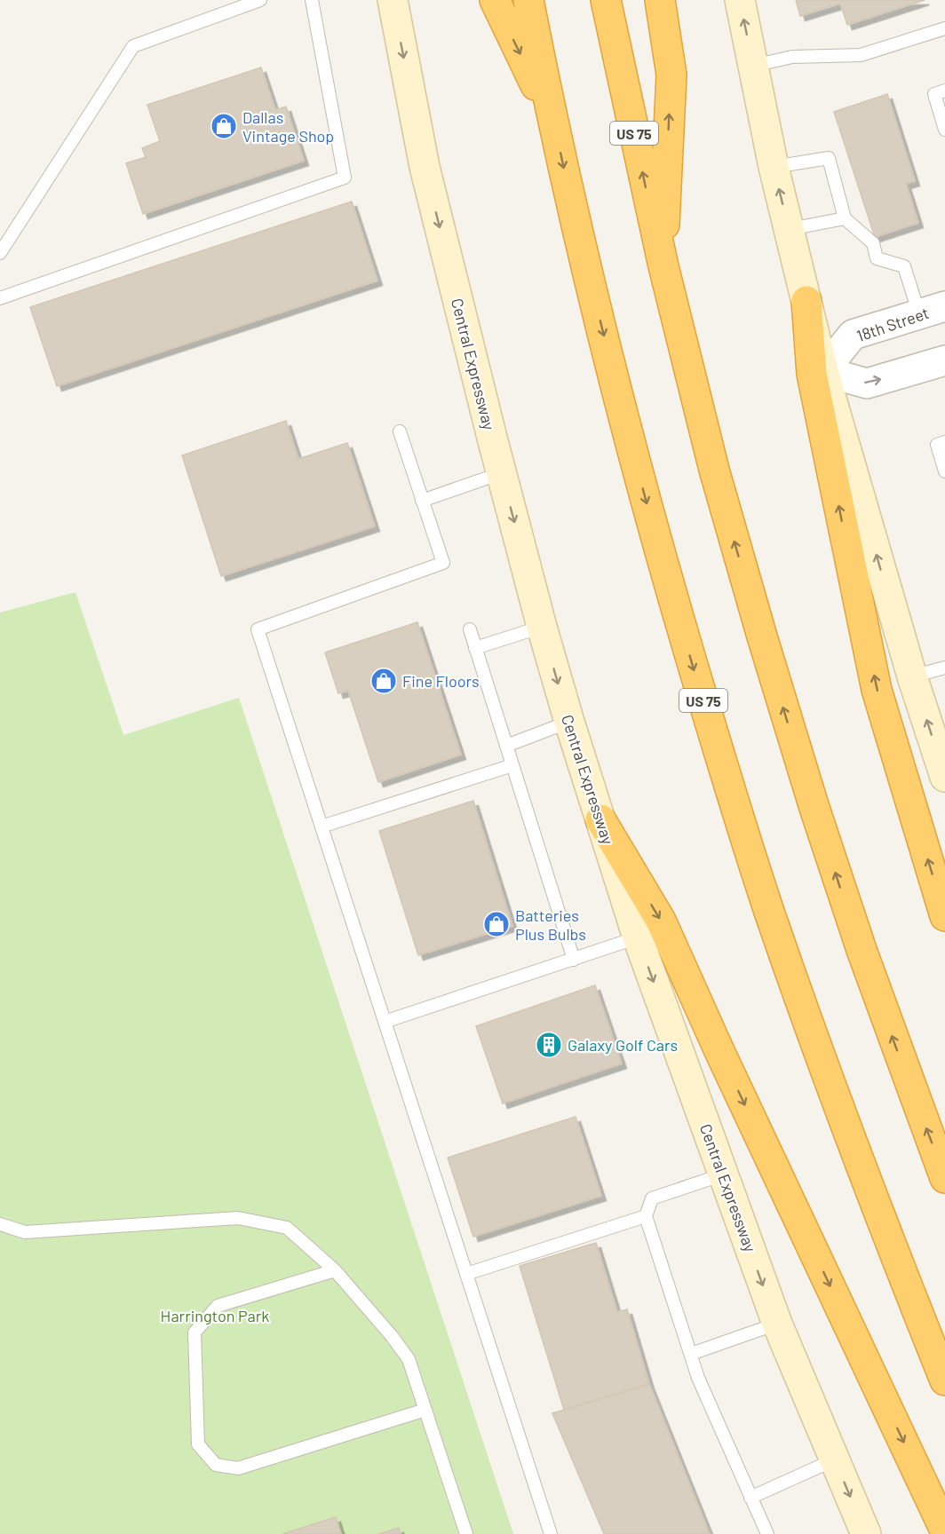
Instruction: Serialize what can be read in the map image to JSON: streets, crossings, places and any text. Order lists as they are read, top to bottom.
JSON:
{
  "streets": {
    "highway": ["US 75"],
    "main road": ["Central Expressway"],
    "street": ["18th Street"]
  },
  "one_way": ["Central Expressway"],
  "parks": ["Harrington Park"],
  "places": {
    "shop": ["Dallas Vintage Shop", "Fine Floors", "Batteries Plus Bulbs"],
    "building": ["Galaxy Golf Cars"]
  }
}
